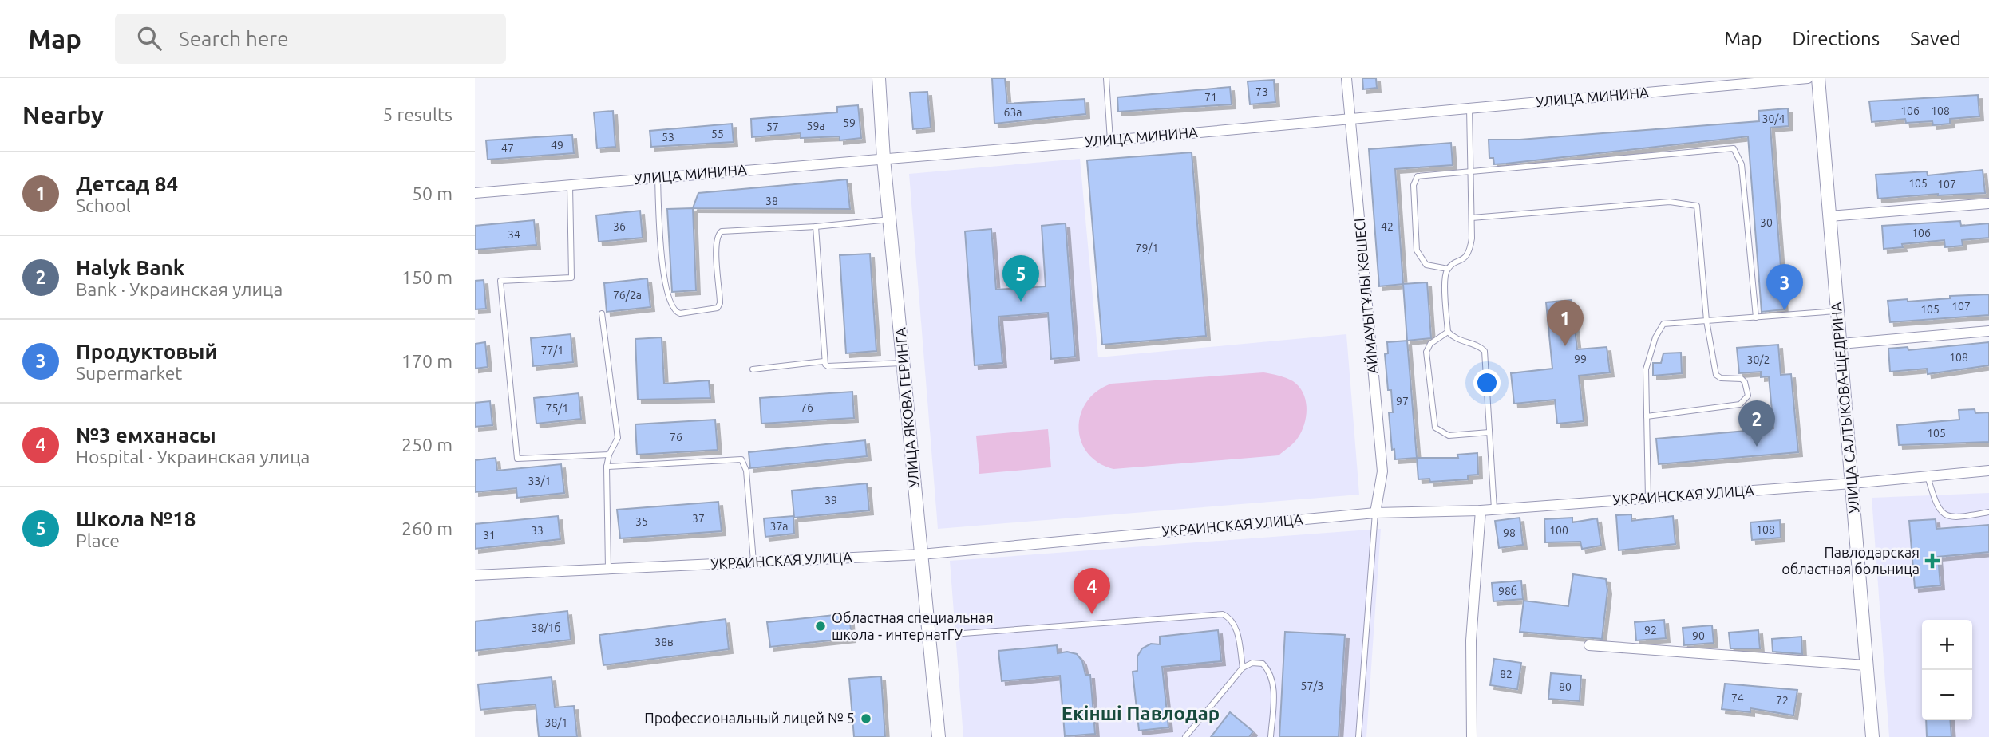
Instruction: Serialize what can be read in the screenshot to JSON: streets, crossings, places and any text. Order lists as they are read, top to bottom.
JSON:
{
  "streets": {
    "street": [
      "УЛИЦА МИНИНА",
      "АЙМАУЫТҰЛЫ КӨШЕСІ",
      "УЛИЦА ЯКОВА ГЕРИНГА",
      "УЛИЦА САЛТЫКОВА-ЩЕДРИНА",
      "УКРАИНСКАЯ УЛИЦА"
    ]
  },
  "crossings": [
    ["УЛИЦА МИНИНА", "АЙМАУЫТҰЛЫ КӨШЕСІ"],
    ["УЛИЦА МИНИНА", "УЛИЦА ЯКОВА ГЕРИНГА"],
    ["АЙМАУЫТҰЛЫ КӨШЕСІ", "УКРАИНСКАЯ УЛИЦА"],
    ["УЛИЦА ЯКОВА ГЕРИНГА", "УКРАИНСКАЯ УЛИЦА"],
    ["УЛИЦА САЛТЫКОВА-ЩЕДРИНА", "УКРАИНСКАЯ УЛИЦА"]
  ],
  "districts": ["Екінші Павлодар"],
  "places": {
    "health": ["Павлодарская областная больница"],
    "other": ["Областная специальная школа - интернатГУ", "Профессиональный лицей № 5"]
  },
  "house_numbers": [
    "73",
    "71",
    "106",
    "108",
    "63а",
    "30/4",
    "59",
    "59а",
    "57",
    "55",
    "53",
    "49",
    "47",
    "105",
    "107",
    "38",
    "30",
    "36",
    "42",
    "106",
    "34",
    "79/1",
    "76/2а",
    "107",
    "105",
    "77/1",
    "108",
    "99",
    "30/2",
    "97",
    "76",
    "75/1",
    "105",
    "76",
    "33/1",
    "39",
    "37",
    "35",
    "37а",
    "108",
    "33",
    "100",
    "98",
    "31",
    "98б",
    "38/1б",
    "92",
    "90",
    "38в",
    "82",
    "57/3",
    "80",
    "74",
    "72",
    "38/1"
  ],
  "page": {
    "header": "Map",
    "search": "Search here",
    "nav": ["Map", "Directions", "Saved"],
    "heading": ["Nearby", "5 results"],
    "list": [
      {
        "mark": "1",
        "name": "Детсад 84",
        "note": "School",
        "value": "50 m"
      },
      {
        "mark": "2",
        "name": "Halyk Bank",
        "note": "Bank · Украинская улица",
        "value": "150 m"
      },
      {
        "mark": "3",
        "name": "Продуктовый",
        "note": "Supermarket",
        "value": "170 m"
      },
      {
        "mark": "4",
        "name": "№3 емханасы",
        "note": "Hospital · Украинская улица",
        "value": "250 m"
      },
      {
        "mark": "5",
        "name": "Школа №18",
        "note": "Place",
        "value": "260 m"
      }
    ],
    "pins": [
      "5",
      "3",
      "1",
      "2",
      "4"
    ],
    "map_buttons": ["+", "−"]
  }
}
